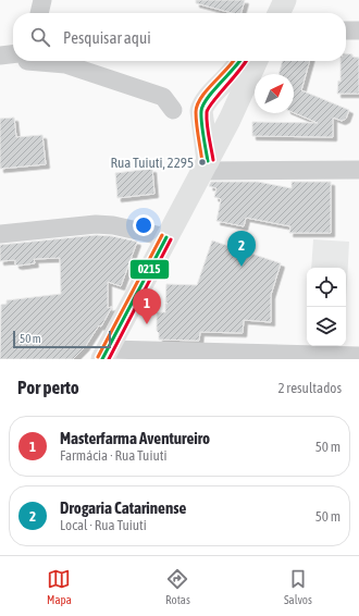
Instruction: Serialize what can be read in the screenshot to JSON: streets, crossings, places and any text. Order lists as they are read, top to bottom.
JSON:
{
  "places": ["Rua Tuiuti, 2295"],
  "lines": ["transit line 0215"],
  "scale_bar": "50 m",
  "north": "top right",
  "page": {
    "search": "Pesquisar aqui",
    "pins": ["2", "1"],
    "scale": "50 m",
    "heading": ["Por perto", "2 resultados"],
    "list": [
      {
        "mark": "1",
        "name": "Masterfarma Aventureiro",
        "note": "Farmácia · Rua Tuiuti",
        "value": "50 m"
      },
      {
        "mark": "2",
        "name": "Drogaria Catarinense",
        "note": "Local · Rua Tuiuti",
        "value": "50 m"
      }
    ],
    "nav": ["Mapa", "Rotas", "Salvos"]
  }
}
